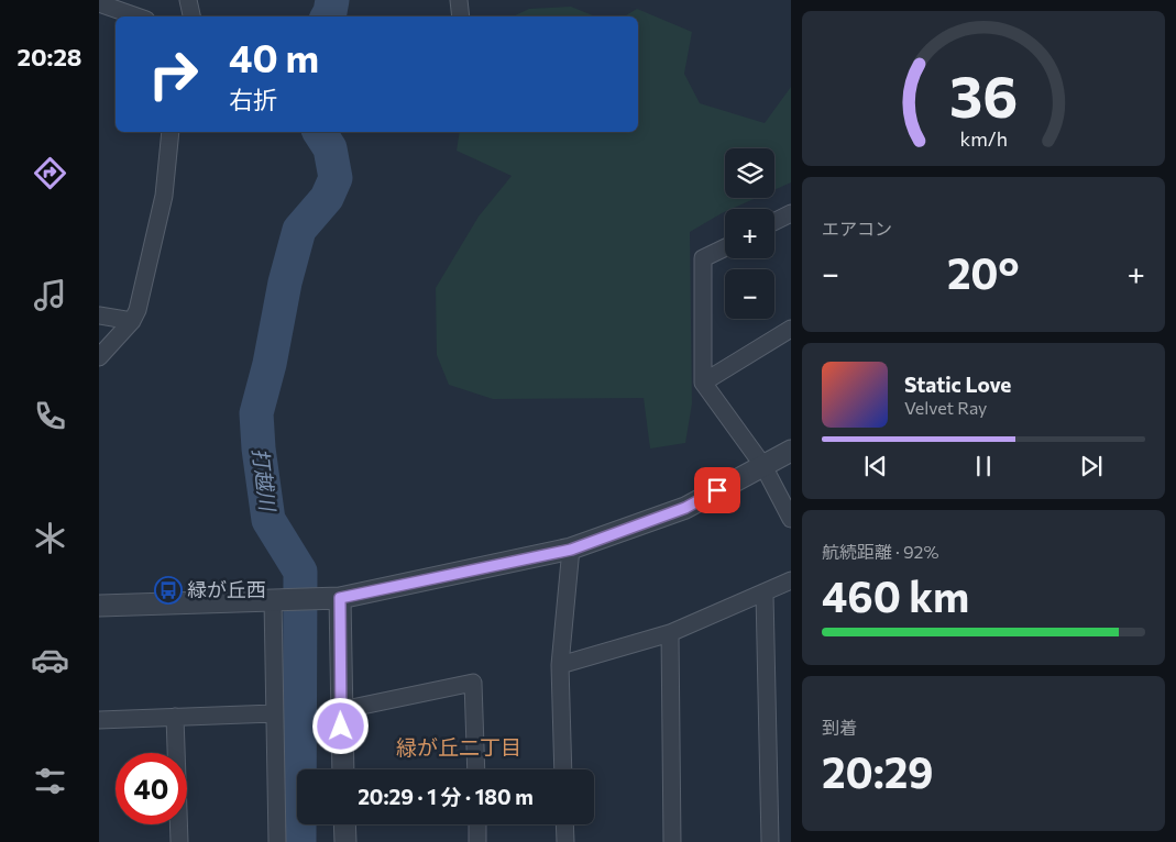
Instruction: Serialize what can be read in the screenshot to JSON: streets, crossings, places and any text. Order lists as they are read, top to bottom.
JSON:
{
  "districts": ["緑が丘二丁目"],
  "water": ["打越川"],
  "places": {
    "bus stop": ["緑が丘西"]
  },
  "page": {
    "tabs": "20:28",
    "turn": ["40 m", "右折"],
    "map_buttons": ["+", "−"],
    "tile": [
      "エアコン",
      ["航続距離 · 92%", "460 km"],
      ["到着", "20:29"]
    ],
    "heat": ["−", "20°", "+"],
    "song": ["Static Love", "Velvet Ray"],
    "limit": "40",
    "trip": "20:29 · 1 分 · 180 m",
    "gauge": ["36", "km/h"]
  }
}
